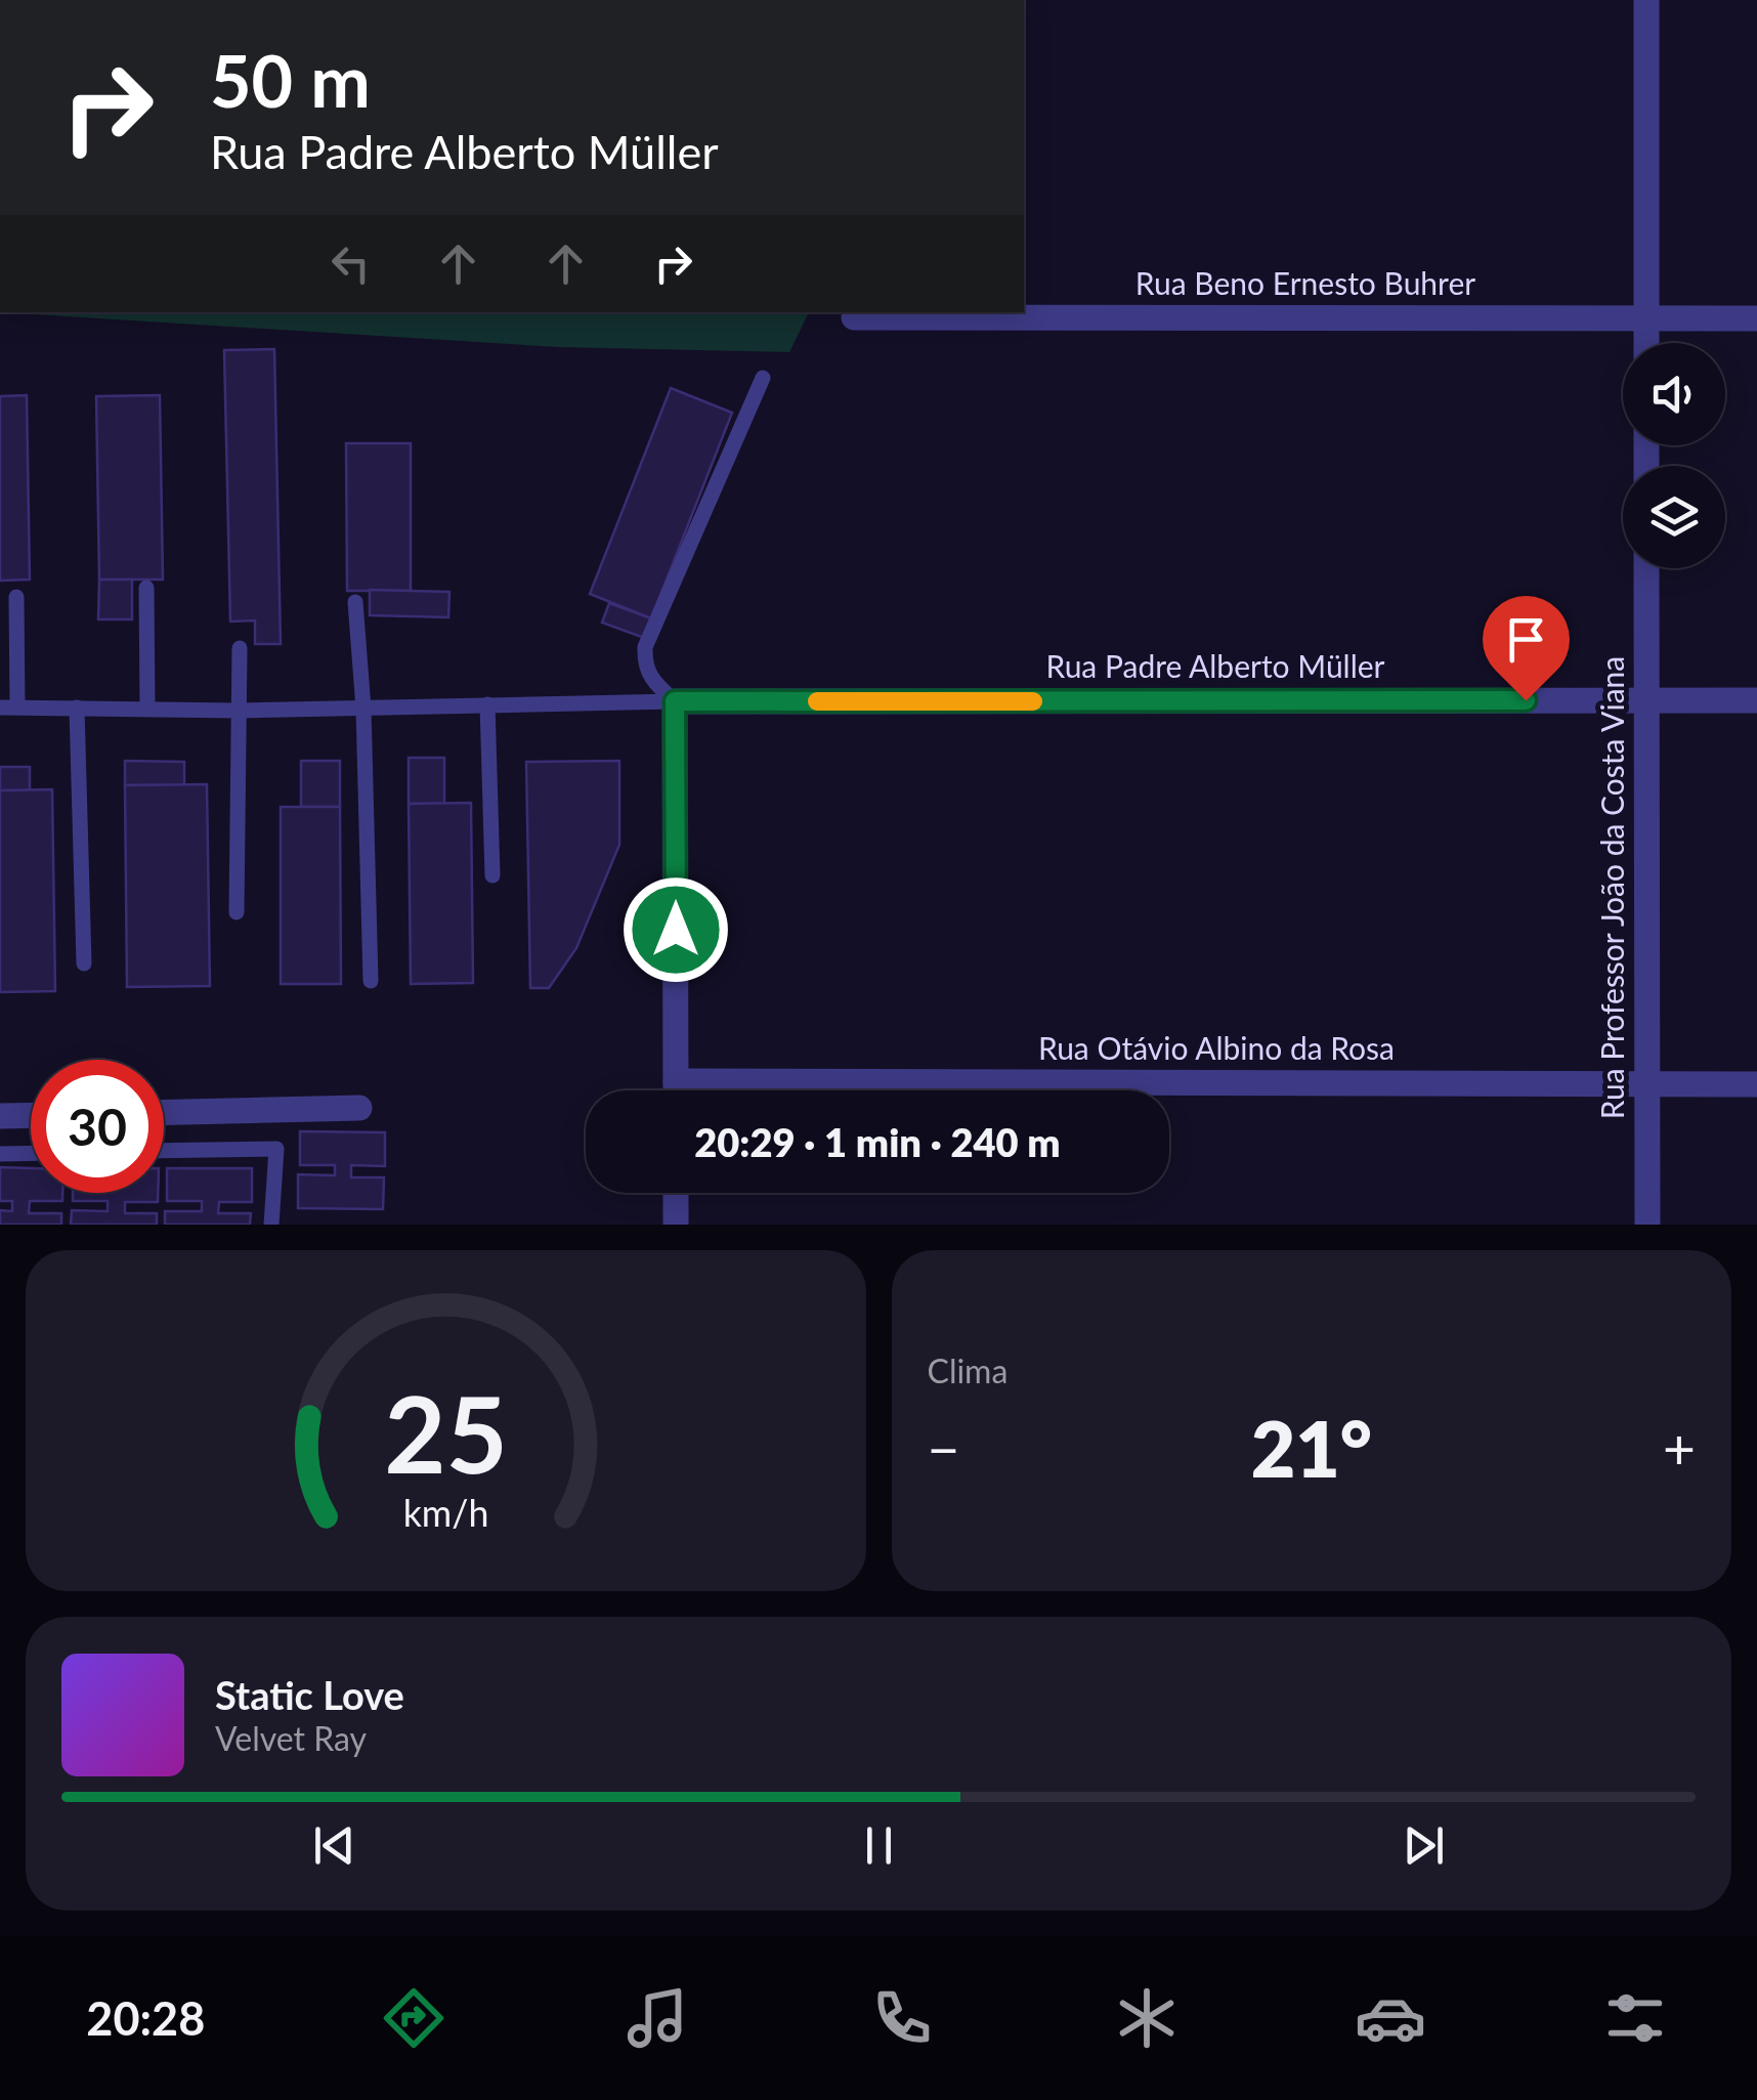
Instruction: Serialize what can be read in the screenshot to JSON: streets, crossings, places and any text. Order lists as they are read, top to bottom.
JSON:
{
  "streets": {
    "street": [
      "Rua Beno Ernesto Buhrer",
      "Rua Padre Alberto Müller",
      "Rua Professor João da Costa Viana",
      "Rua Otávio Albino da Rosa"
    ]
  },
  "crossings": [
    ["Rua Padre Alberto Müller", "Rua Professor João da Costa Viana"],
    ["Rua Professor João da Costa Viana", "Rua Otávio Albino da Rosa"]
  ],
  "page": {
    "turn": ["50 m", "Rua Padre Alberto Müller"],
    "limit": "30",
    "trip": "20:29 · 1 min · 240 m",
    "tile": "Clima",
    "heat": ["−", "21°", "+"],
    "song": ["Static Love", "Velvet Ray"],
    "tabs": "20:28",
    "gauge": ["25", "km/h"]
  }
}
